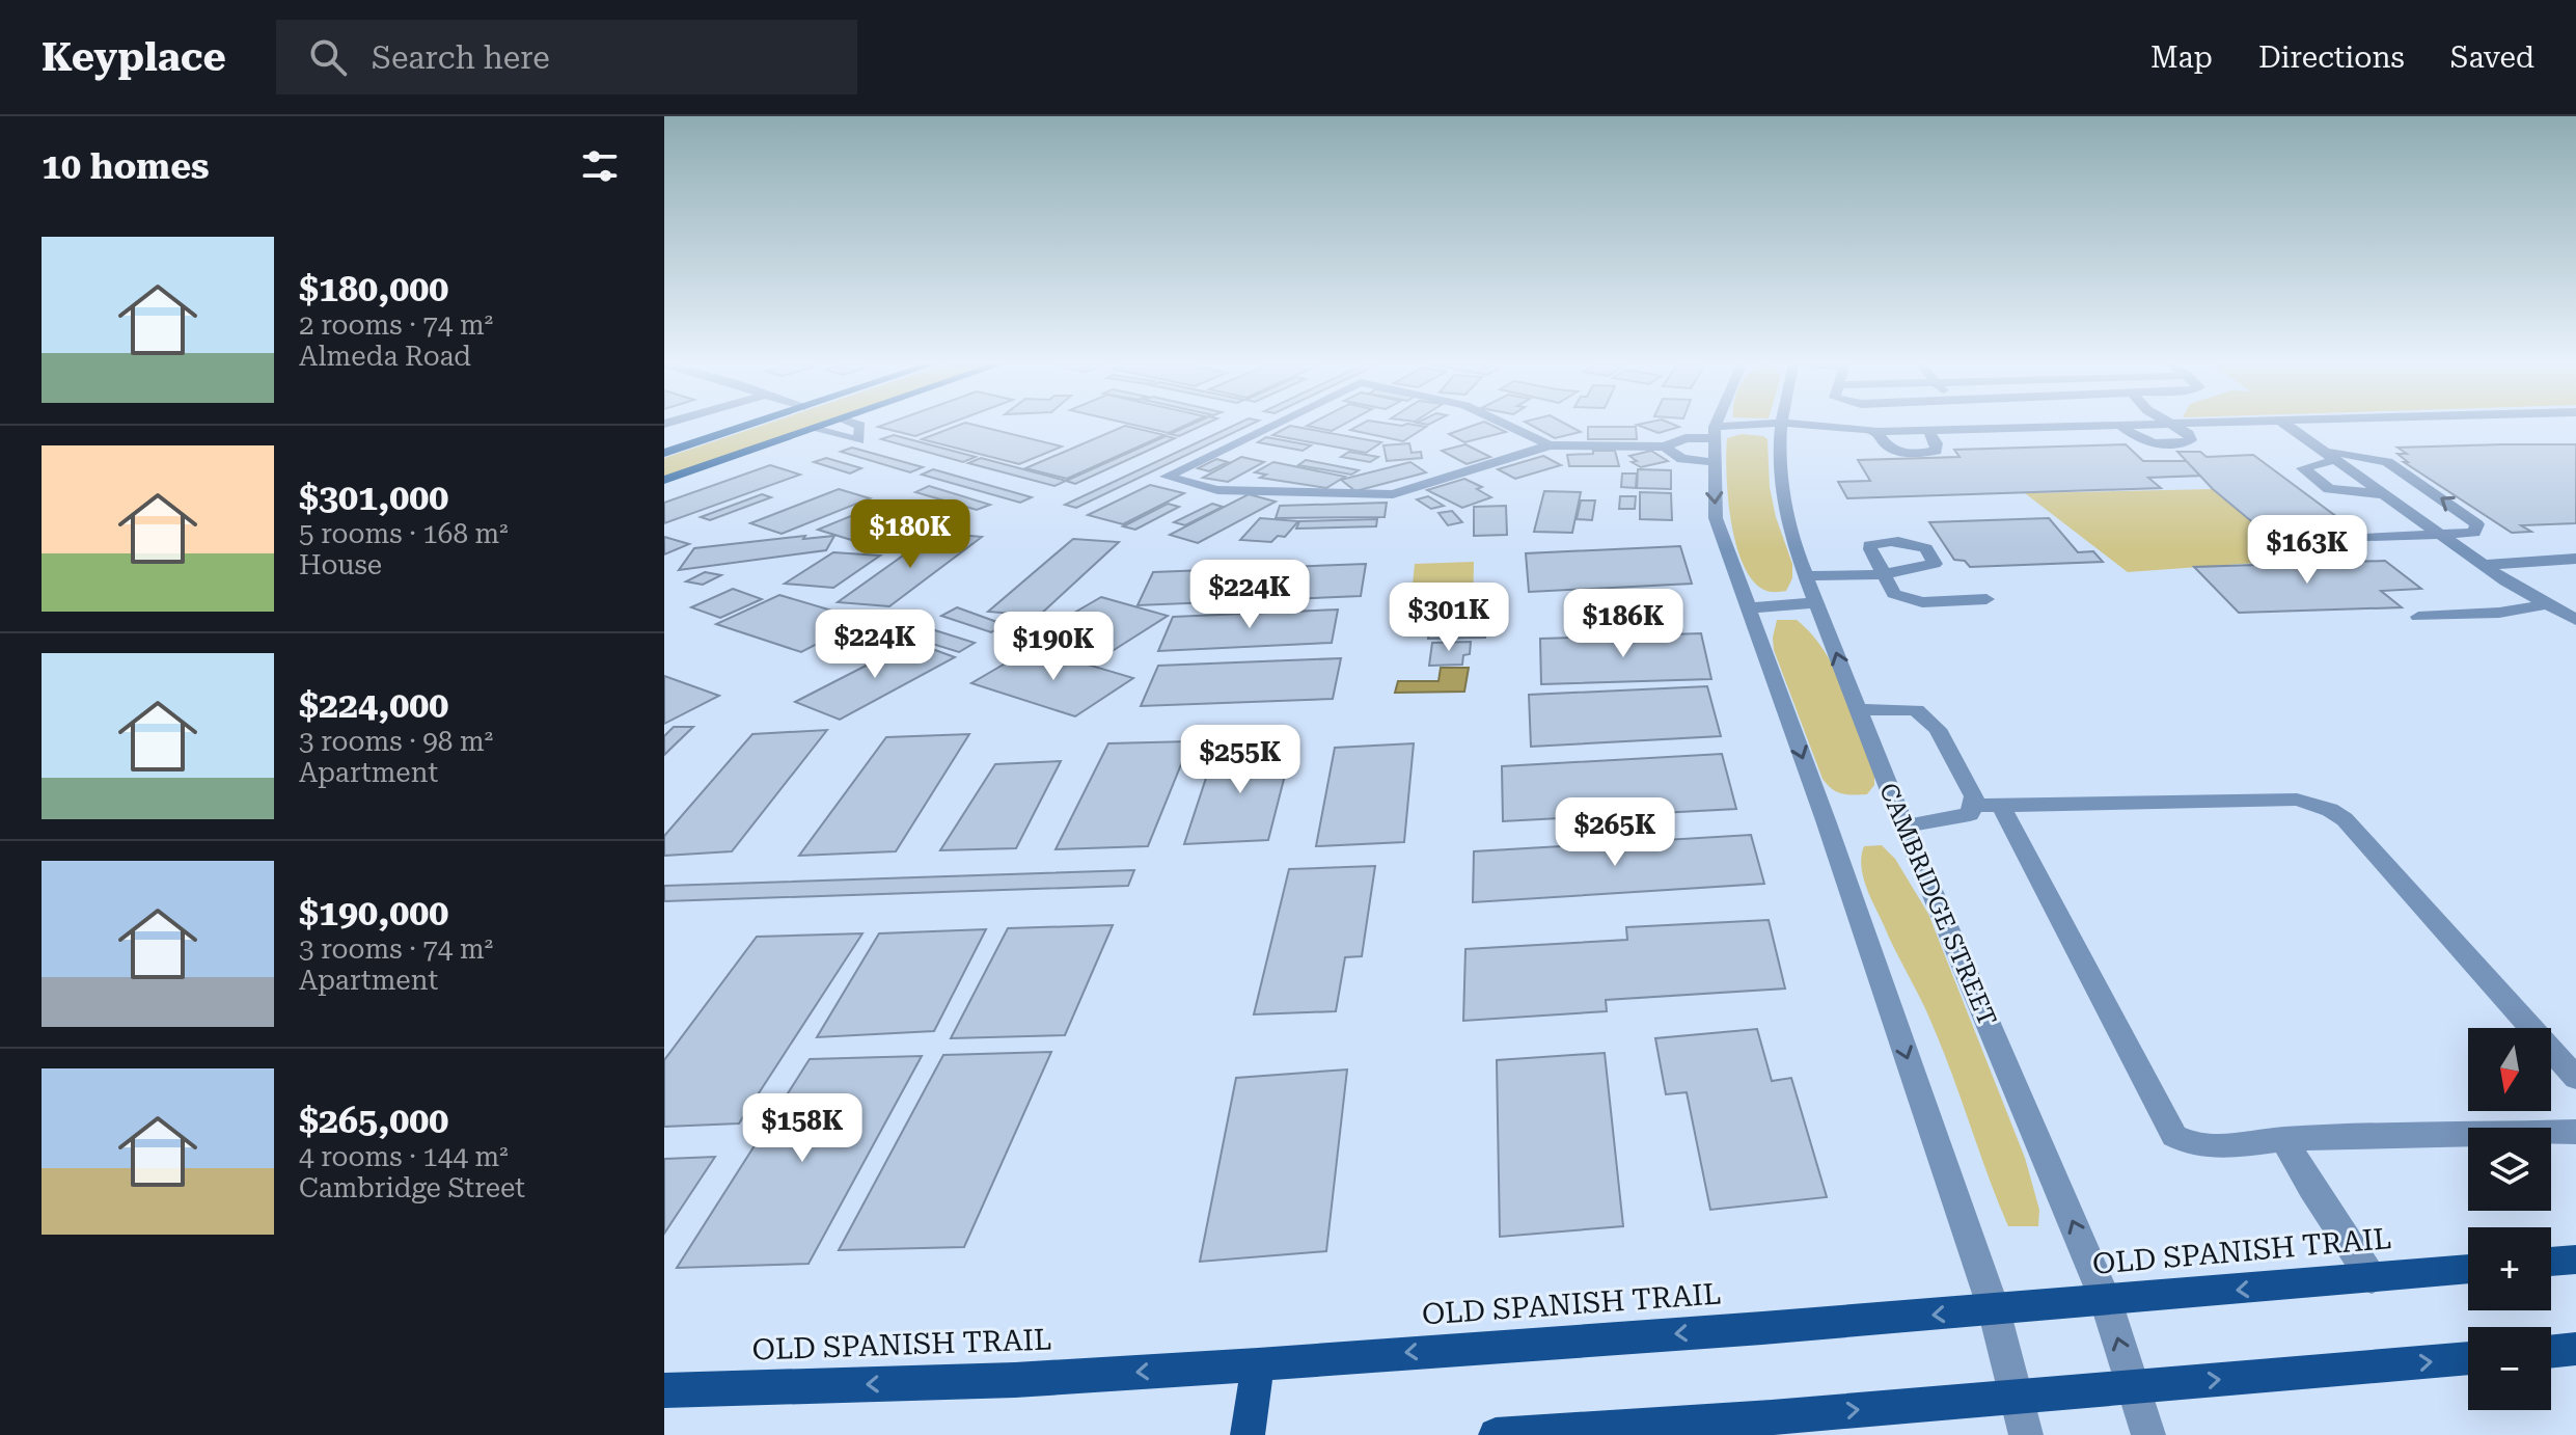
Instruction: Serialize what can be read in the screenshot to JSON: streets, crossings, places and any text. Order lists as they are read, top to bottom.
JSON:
{
  "streets": {
    "main road": ["OLD SPANISH TRAIL"],
    "street": ["CAMBRIDGE STREET"]
  },
  "crossings": [
    ["CAMBRIDGE STREET", "OLD SPANISH TRAIL"]
  ],
  "north": "bottom",
  "page": {
    "header": "Keyplace",
    "search": "Search here",
    "nav": ["Map", "Directions", "Saved"],
    "heading": "10 homes",
    "list": [
      {
        "name": "$180,000",
        "note": "2 rooms · 74 m² · Almeda Road"
      },
      {
        "name": "$301,000",
        "note": "5 rooms · 168 m² · House"
      },
      {
        "name": "$224,000",
        "note": "3 rooms · 98 m² · Apartment"
      },
      {
        "name": "$190,000",
        "note": "3 rooms · 74 m² · Apartment"
      },
      {
        "name": "$265,000",
        "note": "4 rooms · 144 m² · Cambridge Street"
      }
    ],
    "price": [
      "$180K",
      "$163K",
      "$224K",
      "$301K",
      "$186K",
      "$224K",
      "$190K",
      "$255K",
      "$265K",
      "$158K"
    ],
    "map_buttons": ["+", "−"]
  }
}
